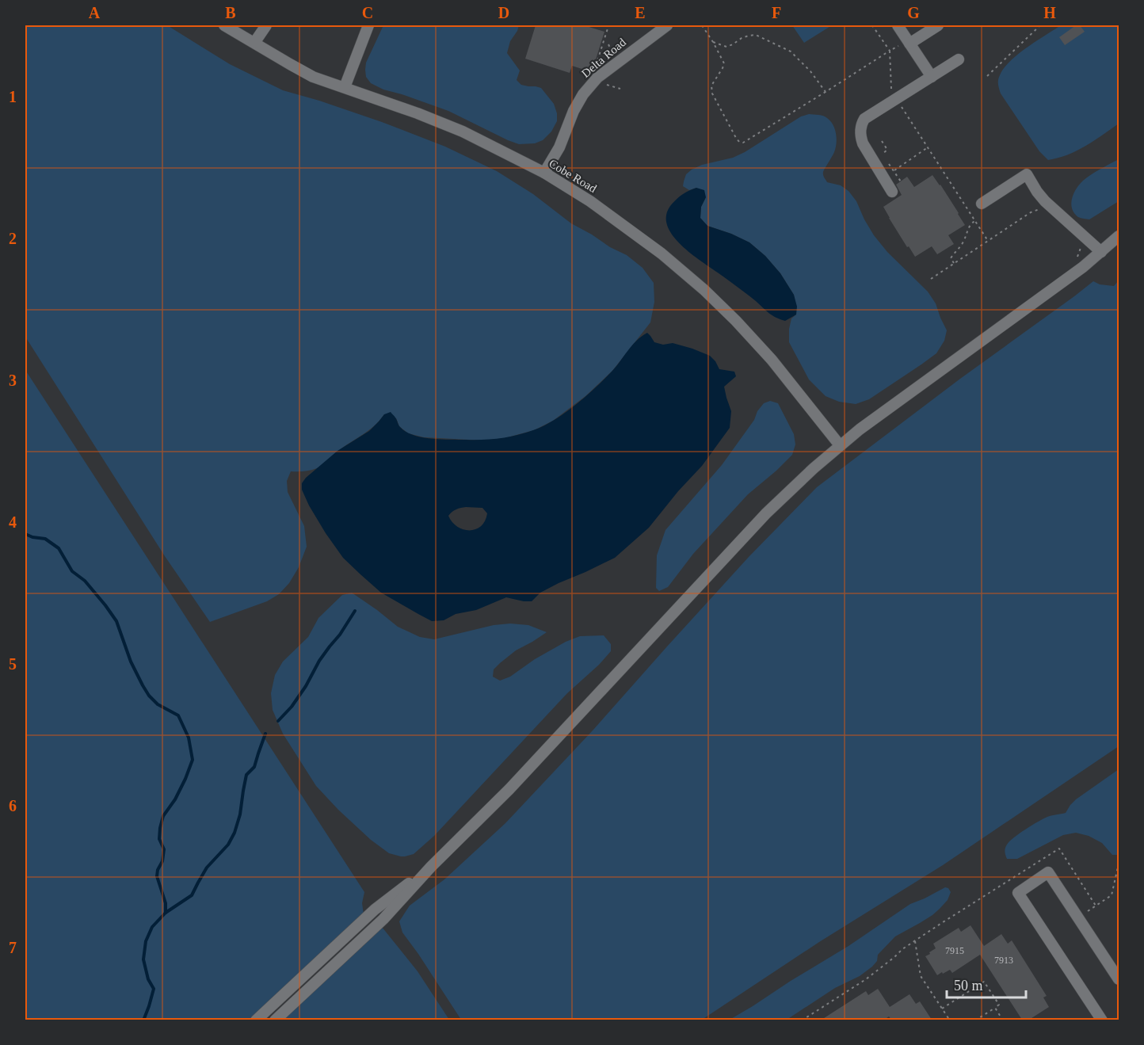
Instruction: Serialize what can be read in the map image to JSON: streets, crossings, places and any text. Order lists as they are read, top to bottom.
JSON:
{
  "streets": {
    "street": ["Delta Road", "Cobe Road"]
  },
  "crossings": [
    ["Delta Road", "Cobe Road"]
  ],
  "house_numbers": ["7915", "7913"],
  "scale_bar": "50 m",
  "grid": {
    "columns": [
      "A",
      "B",
      "C",
      "D",
      "E",
      "F",
      "G",
      "H"
    ],
    "rows": [
      "1",
      "2",
      "3",
      "4",
      "5",
      "6",
      "7"
    ]
  }
}
